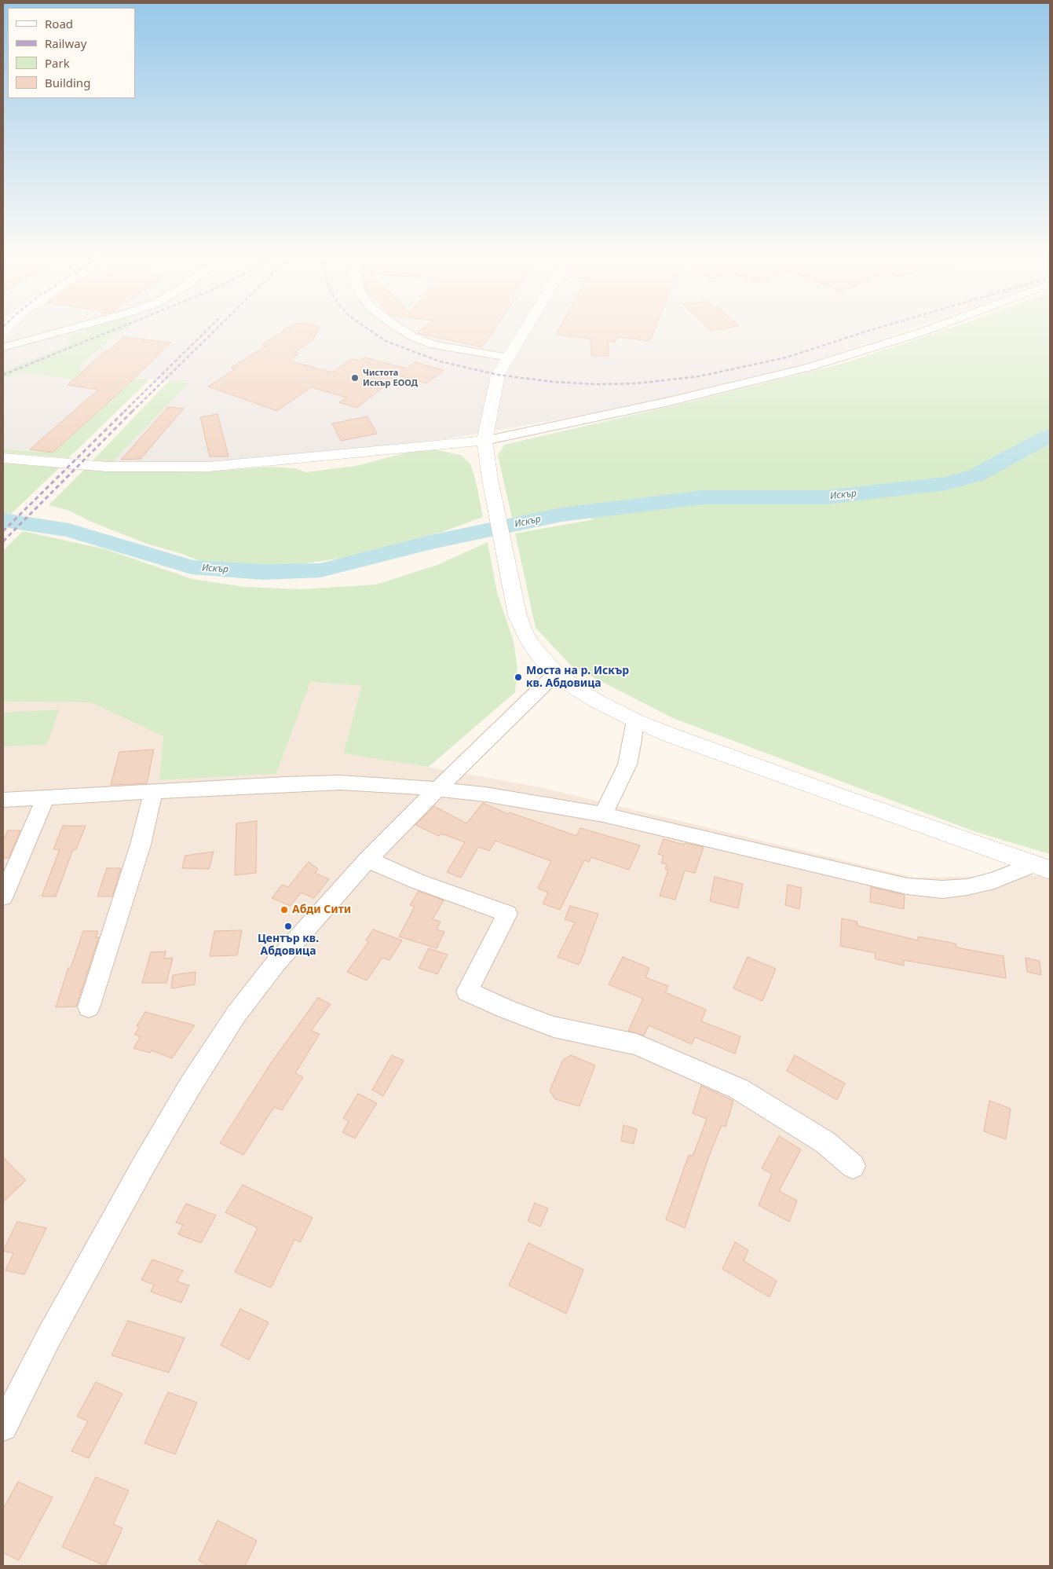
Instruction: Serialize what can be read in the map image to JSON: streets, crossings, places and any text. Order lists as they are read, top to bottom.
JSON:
{
  "water": ["Искър"],
  "places": [
    "Чистота Искър ЕООД",
    "Моста на р. Искър кв. Абдовица",
    "Абди Сити",
    "Център кв. Абдовица"
  ],
  "legend": [
    "Road",
    "Railway",
    "Park",
    "Building"
  ]
}
